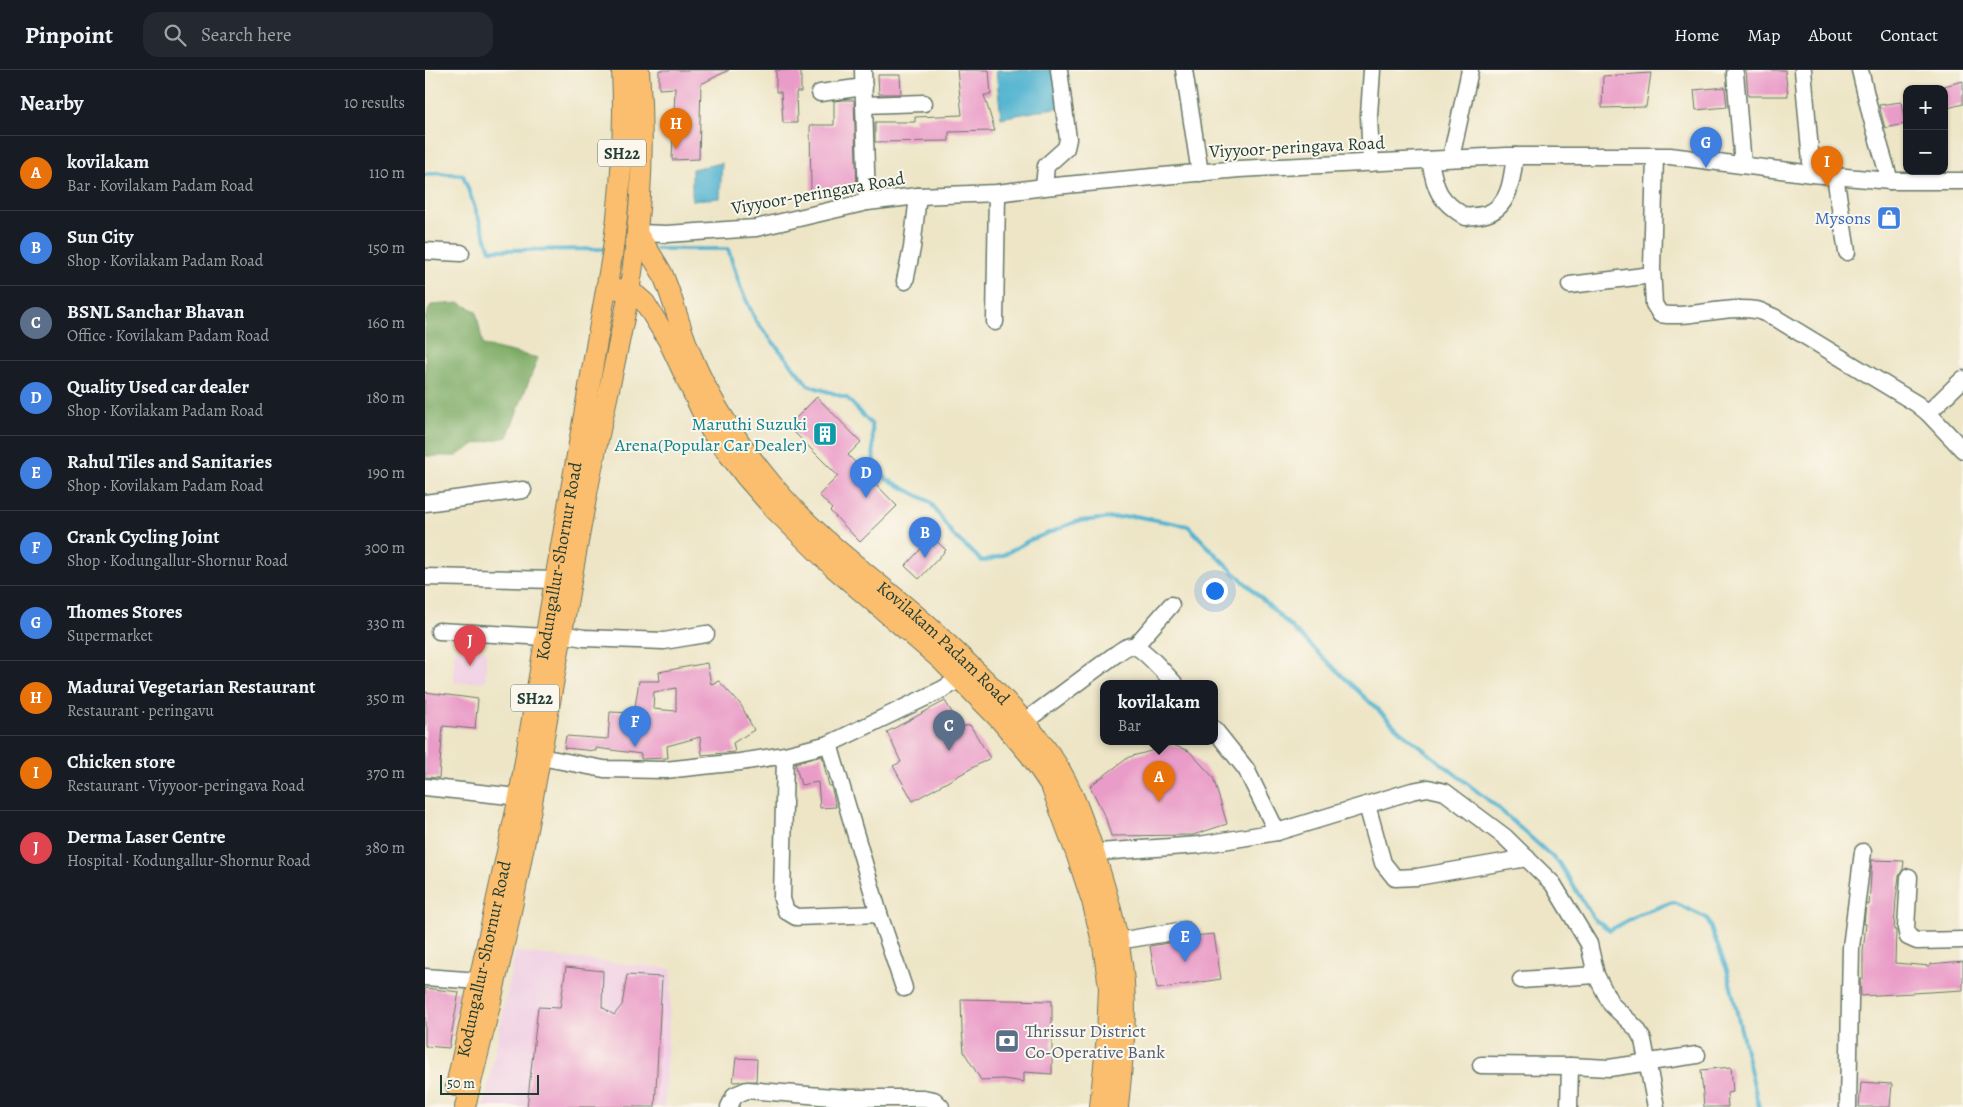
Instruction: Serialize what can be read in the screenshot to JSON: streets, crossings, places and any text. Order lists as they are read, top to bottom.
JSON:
{
  "streets": {
    "main road": ["SH22", "Kodungallur-Shornur Road", "Kovilakam Padam Road"],
    "street": ["Viyyoor-peringava Road"]
  },
  "crossings": [
    ["Viyyoor-peringava Road", "SH22"],
    ["Viyyoor-peringava Road", "Kodungallur-Shornur Road"],
    ["Viyyoor-peringava Road", "Kovilakam Padam Road"],
    ["SH22", "Kodungallur-Shornur Road"],
    ["SH22", "Kovilakam Padam Road"],
    ["Kodungallur-Shornur Road", "Kovilakam Padam Road"]
  ],
  "places": {
    "shop": ["Mysons"],
    "building": ["Maruthi Suzuki Arena(Popular Car Dealer)"],
    "bank": ["Thrissur District Co-Operative Bank"]
  },
  "scale_bar": "50 m",
  "page": {
    "header": "Pinpoint",
    "search": "Search here",
    "nav": [
      "Home",
      "Map",
      "About",
      "Contact"
    ],
    "heading": ["Nearby", "10 results"],
    "map_buttons": ["+", "−"],
    "pins": [
      "H",
      "G",
      "I",
      "D",
      "B",
      "J",
      "F",
      "C",
      "A",
      "E"
    ],
    "list": [
      {
        "mark": "A",
        "name": "kovilakam",
        "note": "Bar · Kovilakam Padam Road",
        "value": "110 m"
      },
      {
        "mark": "B",
        "name": "Sun City",
        "note": "Shop · Kovilakam Padam Road",
        "value": "150 m"
      },
      {
        "mark": "C",
        "name": "BSNL Sanchar Bhavan",
        "note": "Office · Kovilakam Padam Road",
        "value": "160 m"
      },
      {
        "mark": "D",
        "name": "Quality Used car dealer",
        "note": "Shop · Kovilakam Padam Road",
        "value": "180 m"
      },
      {
        "mark": "E",
        "name": "Rahul Tiles and Sanitaries",
        "note": "Shop · Kovilakam Padam Road",
        "value": "190 m"
      },
      {
        "mark": "F",
        "name": "Crank Cycling Joint",
        "note": "Shop · Kodungallur-Shornur Road",
        "value": "300 m"
      },
      {
        "mark": "G",
        "name": "Thomes Stores",
        "note": "Supermarket",
        "value": "330 m"
      },
      {
        "mark": "H",
        "name": "Madurai Vegetarian Restaurant",
        "note": "Restaurant · peringavu",
        "value": "350 m"
      },
      {
        "mark": "I",
        "name": "Chicken store",
        "note": "Restaurant · Viyyoor-peringava Road",
        "value": "370 m"
      },
      {
        "mark": "J",
        "name": "Derma Laser Centre",
        "note": "Hospital · Kodungallur-Shornur Road",
        "value": "380 m"
      }
    ],
    "popup": ["kovilakam", "Bar"],
    "scale": "50 m"
  }
}
